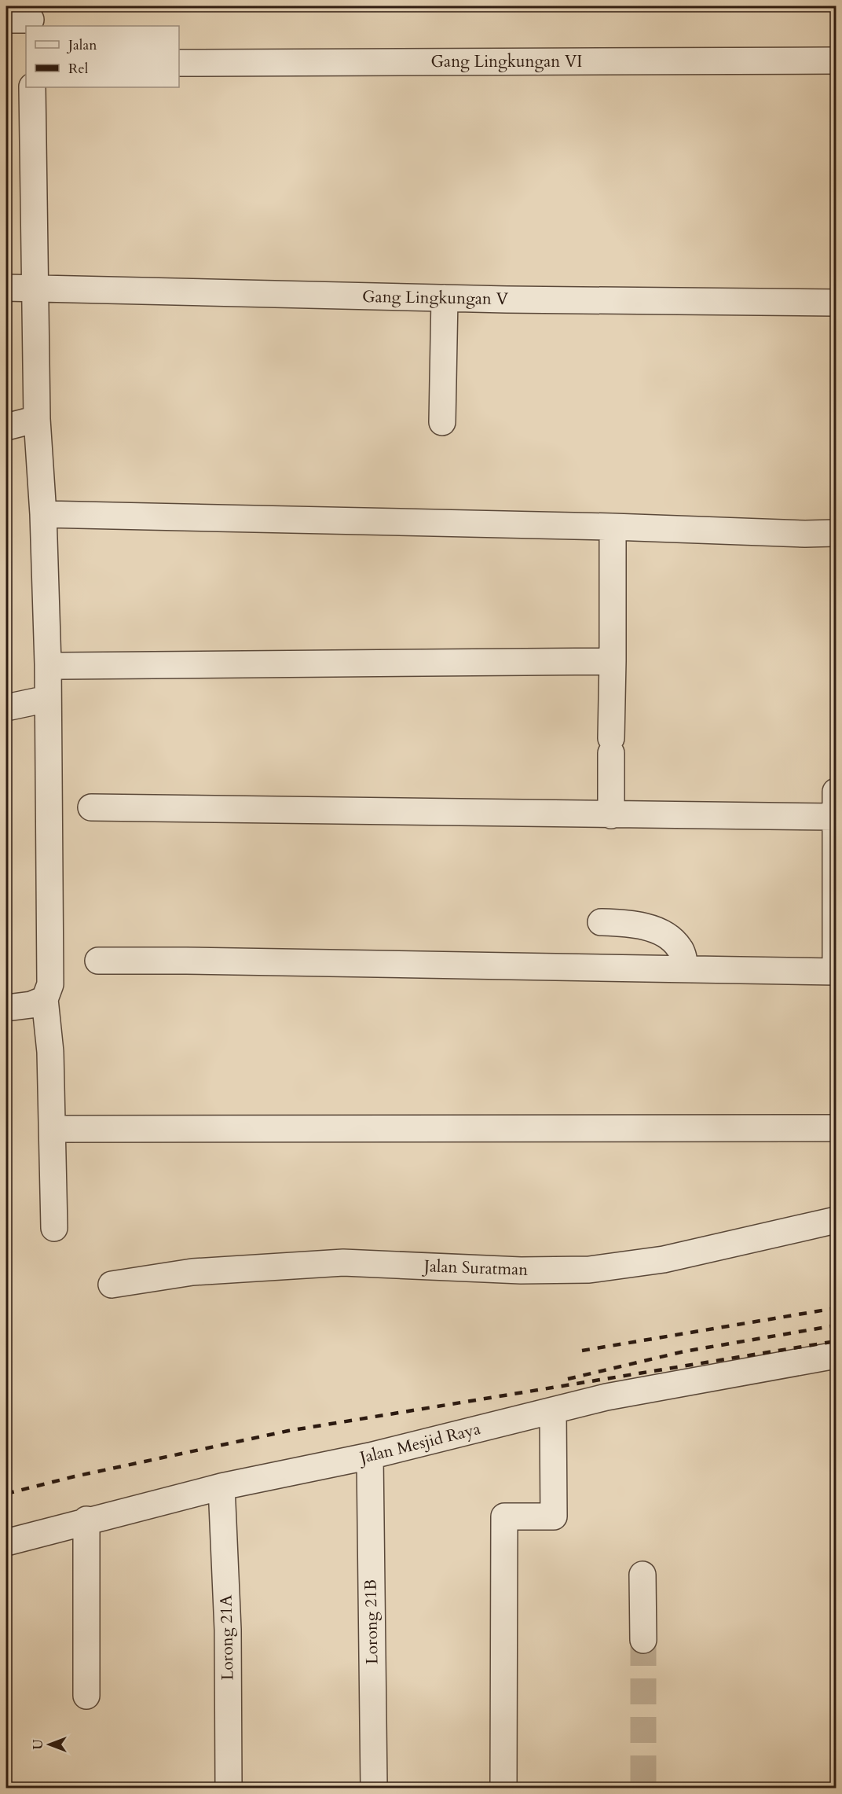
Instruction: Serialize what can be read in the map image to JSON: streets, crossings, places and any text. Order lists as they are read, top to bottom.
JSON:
{
  "streets": {
    "street": [
      "Gang Lingkungan VI",
      "Gang Lingkungan V",
      "Jalan Suratman",
      "Jalan Mesjid Raya",
      "Lorong 21B",
      "Lorong 21A"
    ]
  },
  "crossings": [
    ["Jalan Mesjid Raya", "Lorong 21B"],
    ["Jalan Mesjid Raya", "Lorong 21A"]
  ],
  "legend": ["Jalan", "Rel"],
  "north": "left"
}
